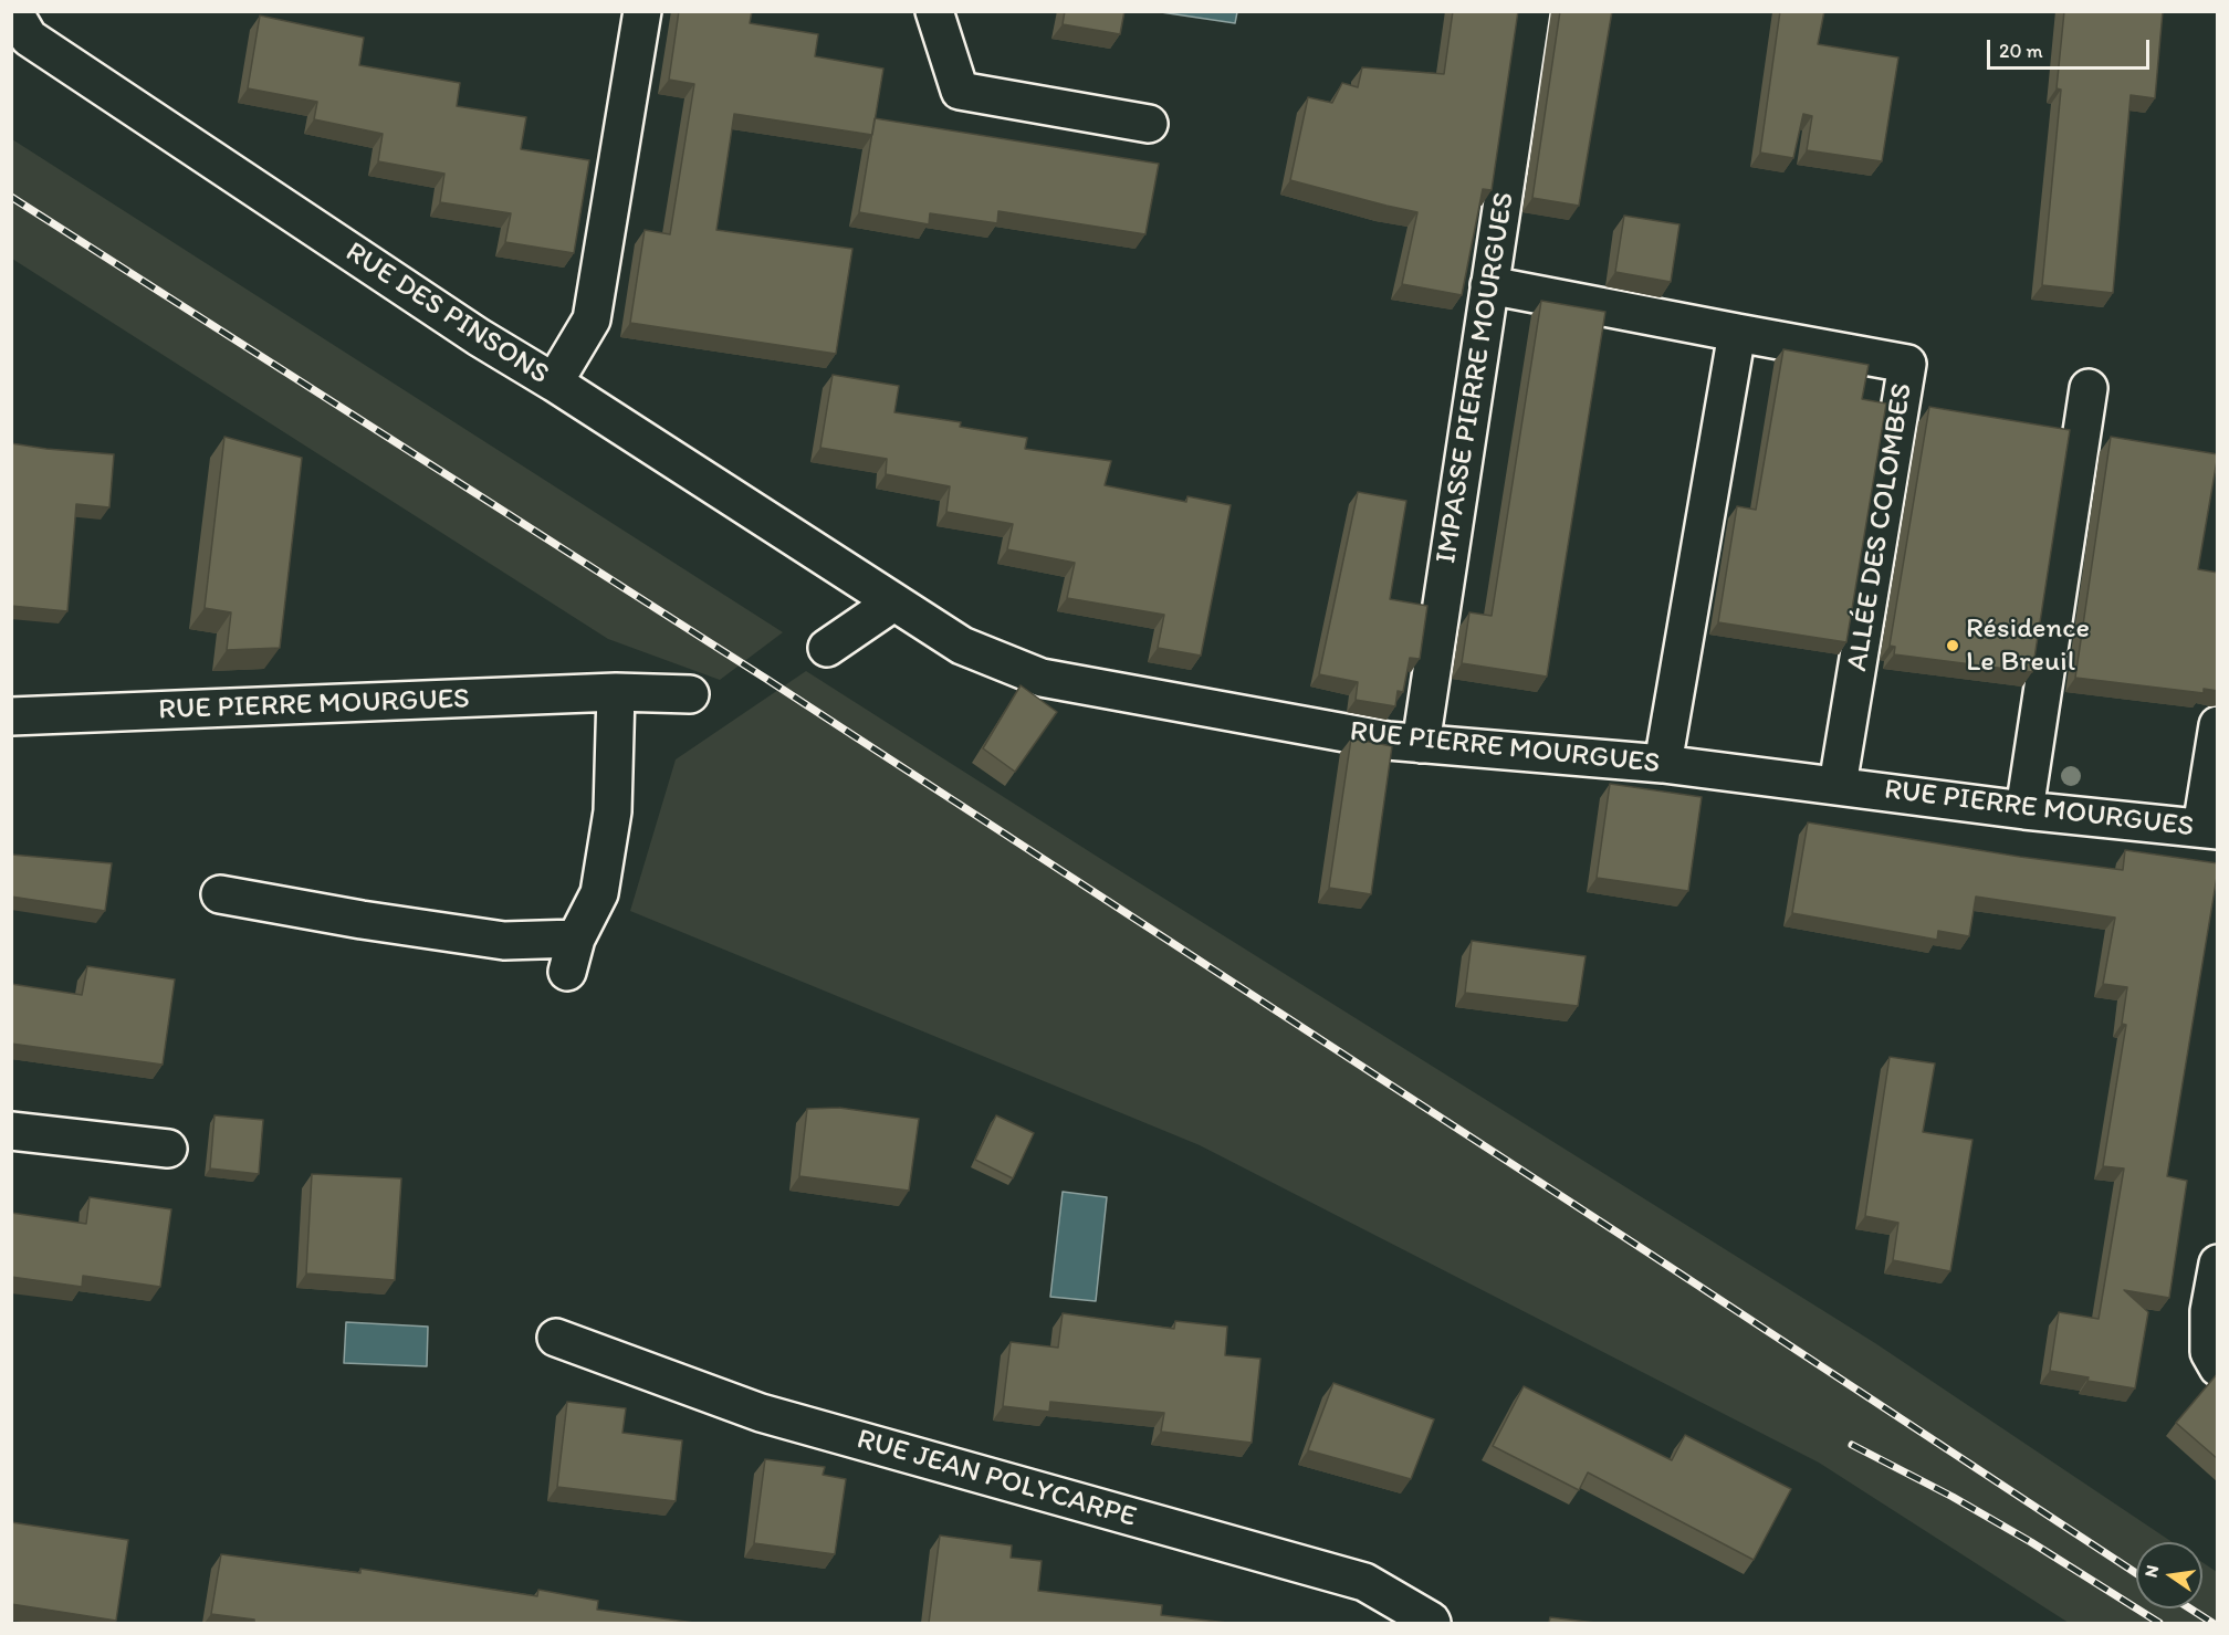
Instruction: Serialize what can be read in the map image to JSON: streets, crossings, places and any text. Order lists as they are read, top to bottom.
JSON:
{
  "streets": {
    "street": [
      "RUE DES PINSONS",
      "IMPASSE PIERRE MOURGUES",
      "ALLÉE DES COLOMBES",
      "RUE PIERRE MOURGUES",
      "RUE JEAN POLYCARPE"
    ]
  },
  "crossings": [
    ["RUE DES PINSONS", "RUE PIERRE MOURGUES"],
    ["IMPASSE PIERRE MOURGUES", "ALLÉE DES COLOMBES"],
    ["IMPASSE PIERRE MOURGUES", "RUE PIERRE MOURGUES"],
    ["ALLÉE DES COLOMBES", "RUE PIERRE MOURGUES"]
  ],
  "places": ["Résidence Le Breuil"],
  "scale_bar": "20 m",
  "north": "left"
}
